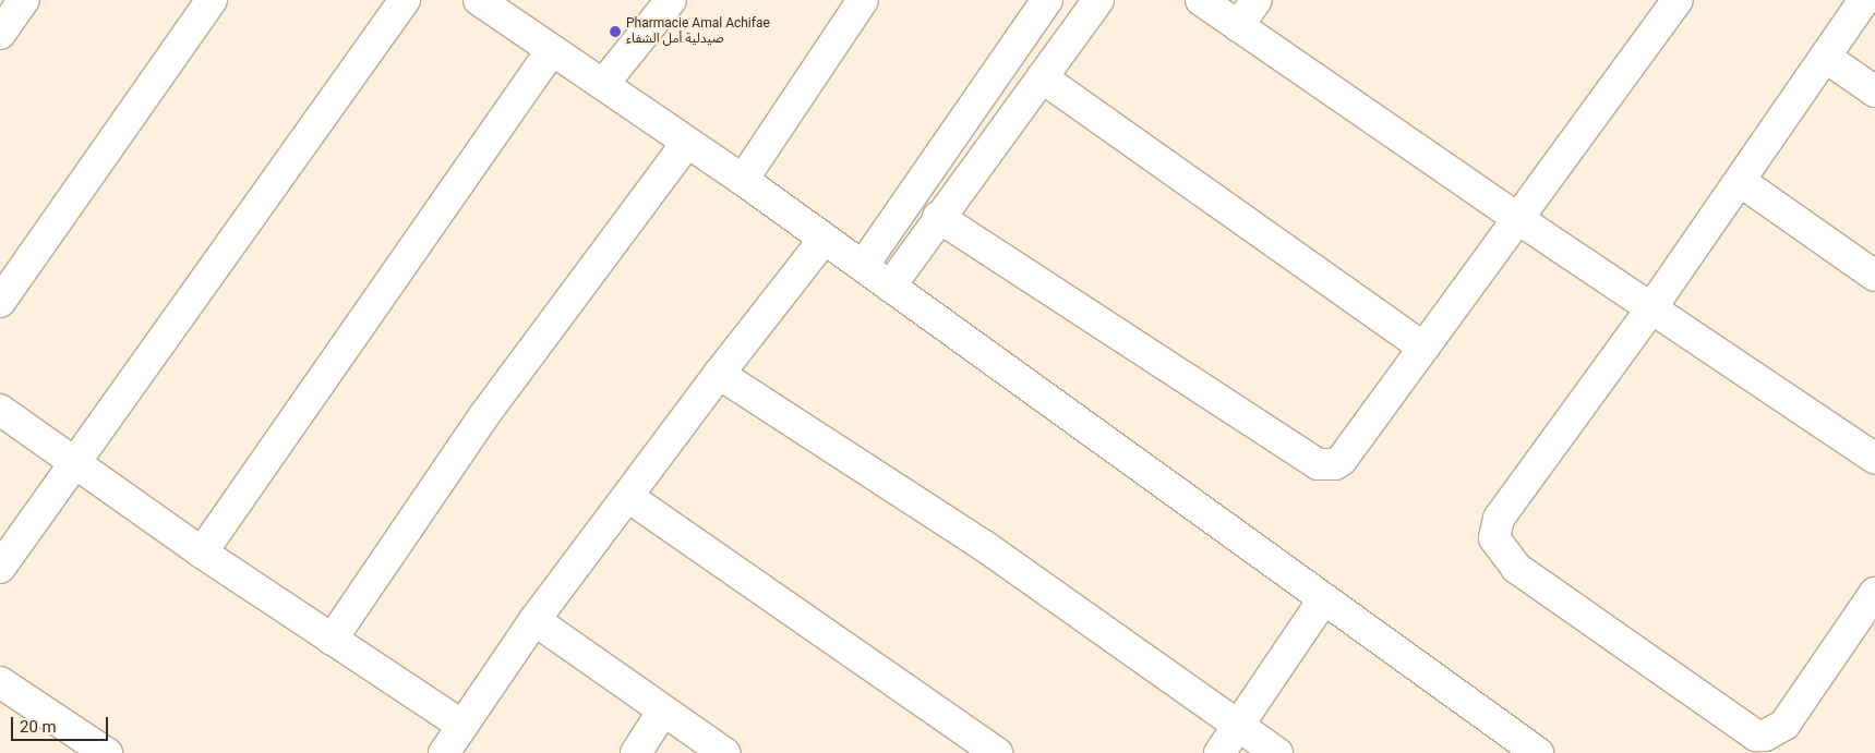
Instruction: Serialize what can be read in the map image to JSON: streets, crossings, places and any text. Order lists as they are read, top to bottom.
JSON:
{
  "places": ["Pharmacie Amal Achifae صيدلية أمل الشفاء"],
  "scale_bar": "20 m"
}
